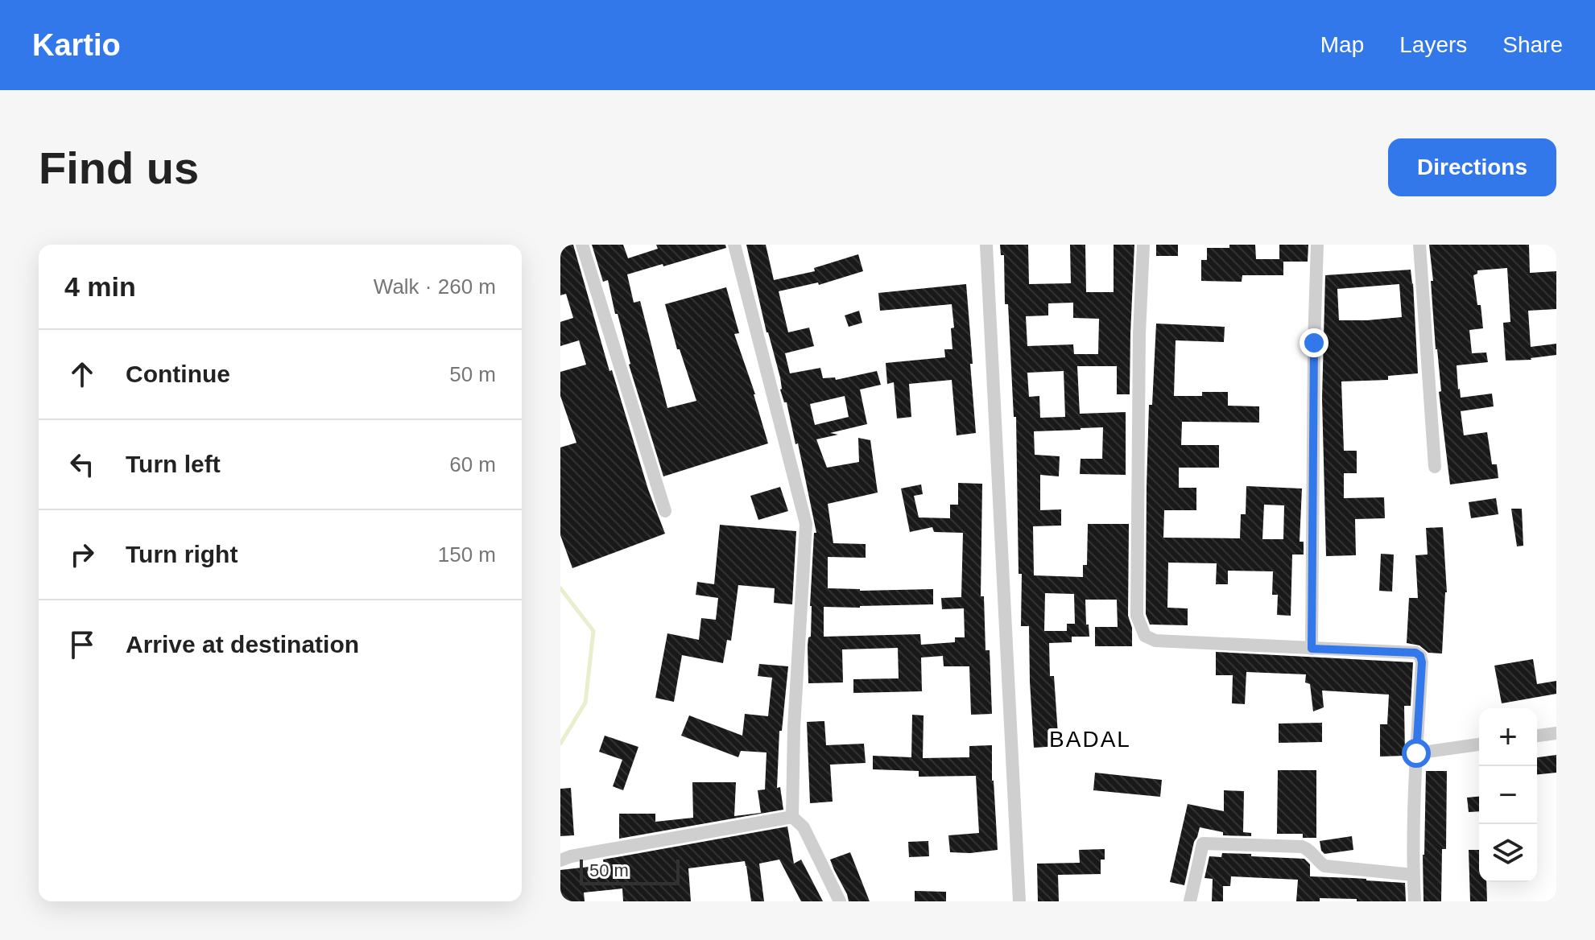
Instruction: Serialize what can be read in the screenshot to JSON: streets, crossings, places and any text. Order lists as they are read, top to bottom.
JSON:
{
  "districts": ["BADAL"],
  "scale_bar": "50 m",
  "page": {
    "header": "Kartio",
    "nav": ["Map", "Layers", "Share"],
    "buttons": "Directions",
    "title": "Find us",
    "heading": ["4 min", "Walk · 260 m"],
    "list": [
      ["Continue", "50 m"],
      ["Turn left", "60 m"],
      ["Turn right", "150 m"],
      "Arrive at destination"
    ],
    "map_buttons": ["+", "−"],
    "scale": "50 m"
  }
}
